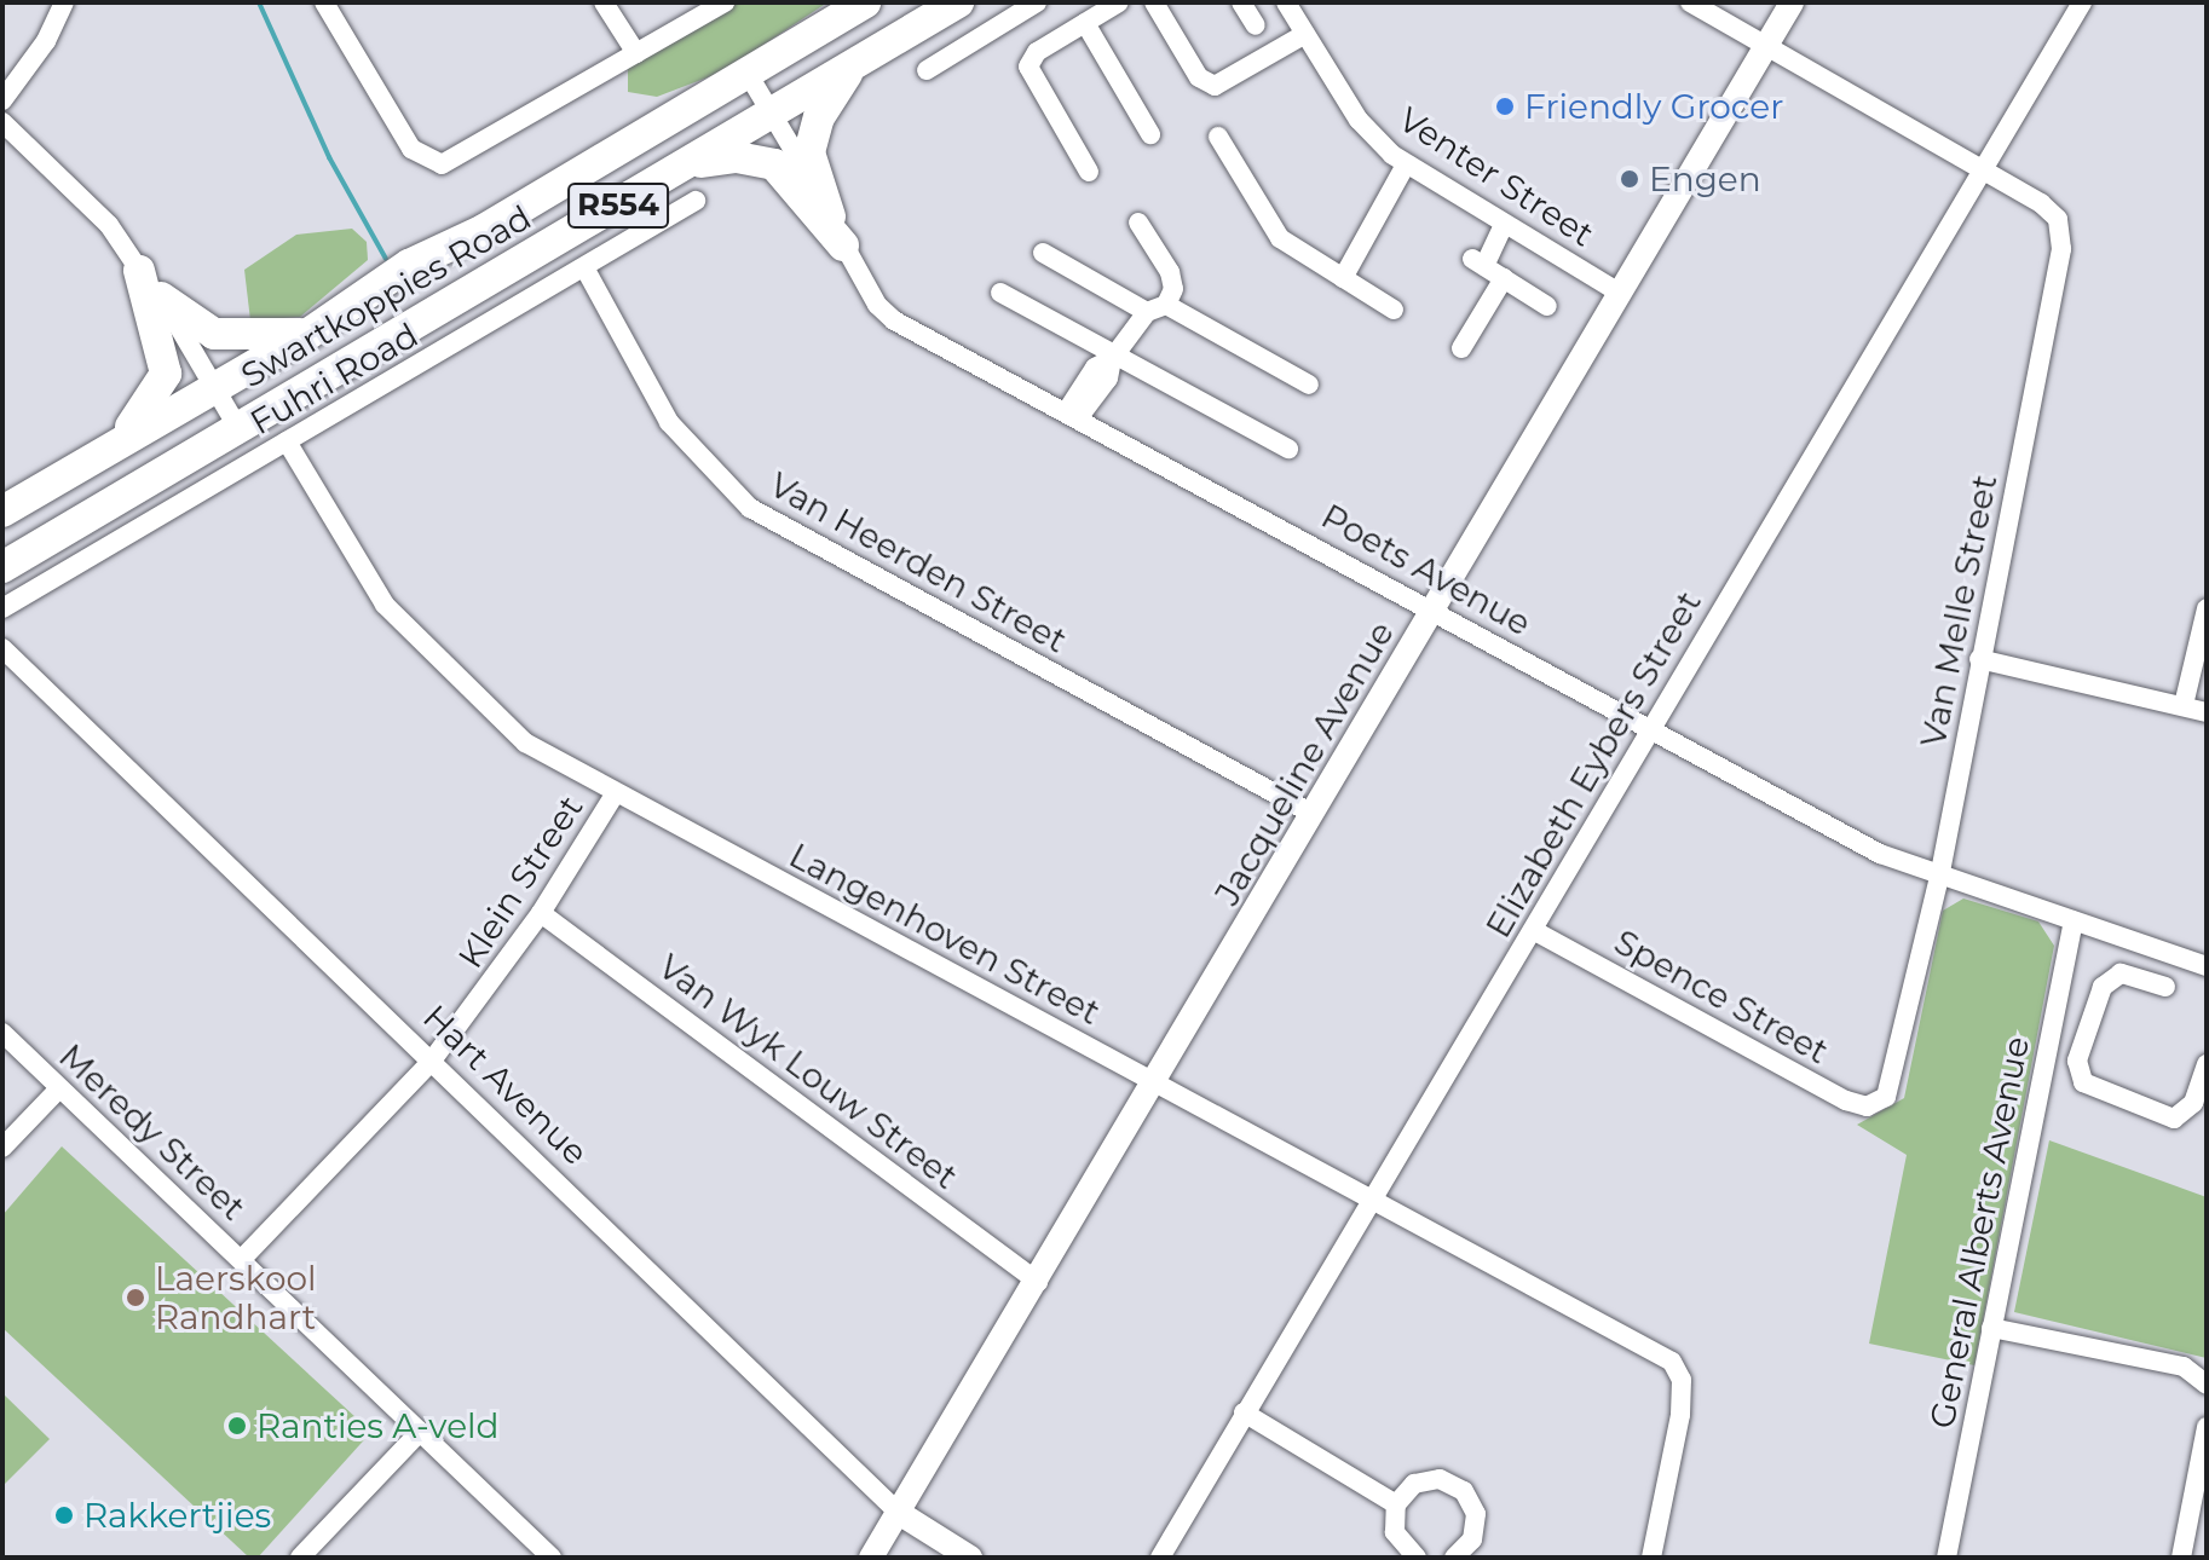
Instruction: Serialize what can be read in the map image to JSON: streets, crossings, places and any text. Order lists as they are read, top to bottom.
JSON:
{
  "streets": {
    "main road": ["R554", "Swartkoppies Road"],
    "street": [
      "Venter Street",
      "Fuhri Road",
      "Van Heerden Street",
      "Poets Avenue",
      "Van Melle Street",
      "Jacqueline Avenue",
      "Elizabeth Eybers Street",
      "Klein Street",
      "Langenhoven Street",
      "Spence Street",
      "Van Wyk Louw Street",
      "Hart Avenue",
      "Meredy Street",
      "General Alberts Avenue"
    ]
  },
  "crossings": [
    ["Venter Street", "Jacqueline Avenue"],
    ["Swartkoppies Road", "Poets Avenue"],
    ["Fuhri Road", "Van Heerden Street"],
    ["Fuhri Road", "Langenhoven Street"],
    ["Van Heerden Street", "Jacqueline Avenue"],
    ["Poets Avenue", "Van Melle Street"],
    ["Poets Avenue", "Jacqueline Avenue"],
    ["Poets Avenue", "Elizabeth Eybers Street"],
    ["Poets Avenue", "General Alberts Avenue"],
    ["Van Melle Street", "Jacqueline Avenue"],
    ["Van Melle Street", "Elizabeth Eybers Street"],
    ["Van Melle Street", "Spence Street"],
    ["Jacqueline Avenue", "Langenhoven Street"],
    ["Jacqueline Avenue", "Van Wyk Louw Street"],
    ["Jacqueline Avenue", "Hart Avenue"],
    ["Elizabeth Eybers Street", "Langenhoven Street"],
    ["Elizabeth Eybers Street", "Spence Street"],
    ["Klein Street", "Langenhoven Street"],
    ["Klein Street", "Van Wyk Louw Street"],
    ["Klein Street", "Hart Avenue"],
    ["Klein Street", "Meredy Street"]
  ],
  "places": [
    "Friendly Grocer",
    "Engen",
    "Laerskool Randhart",
    "Ranties A-veld",
    "Rakkertjies"
  ]
}
